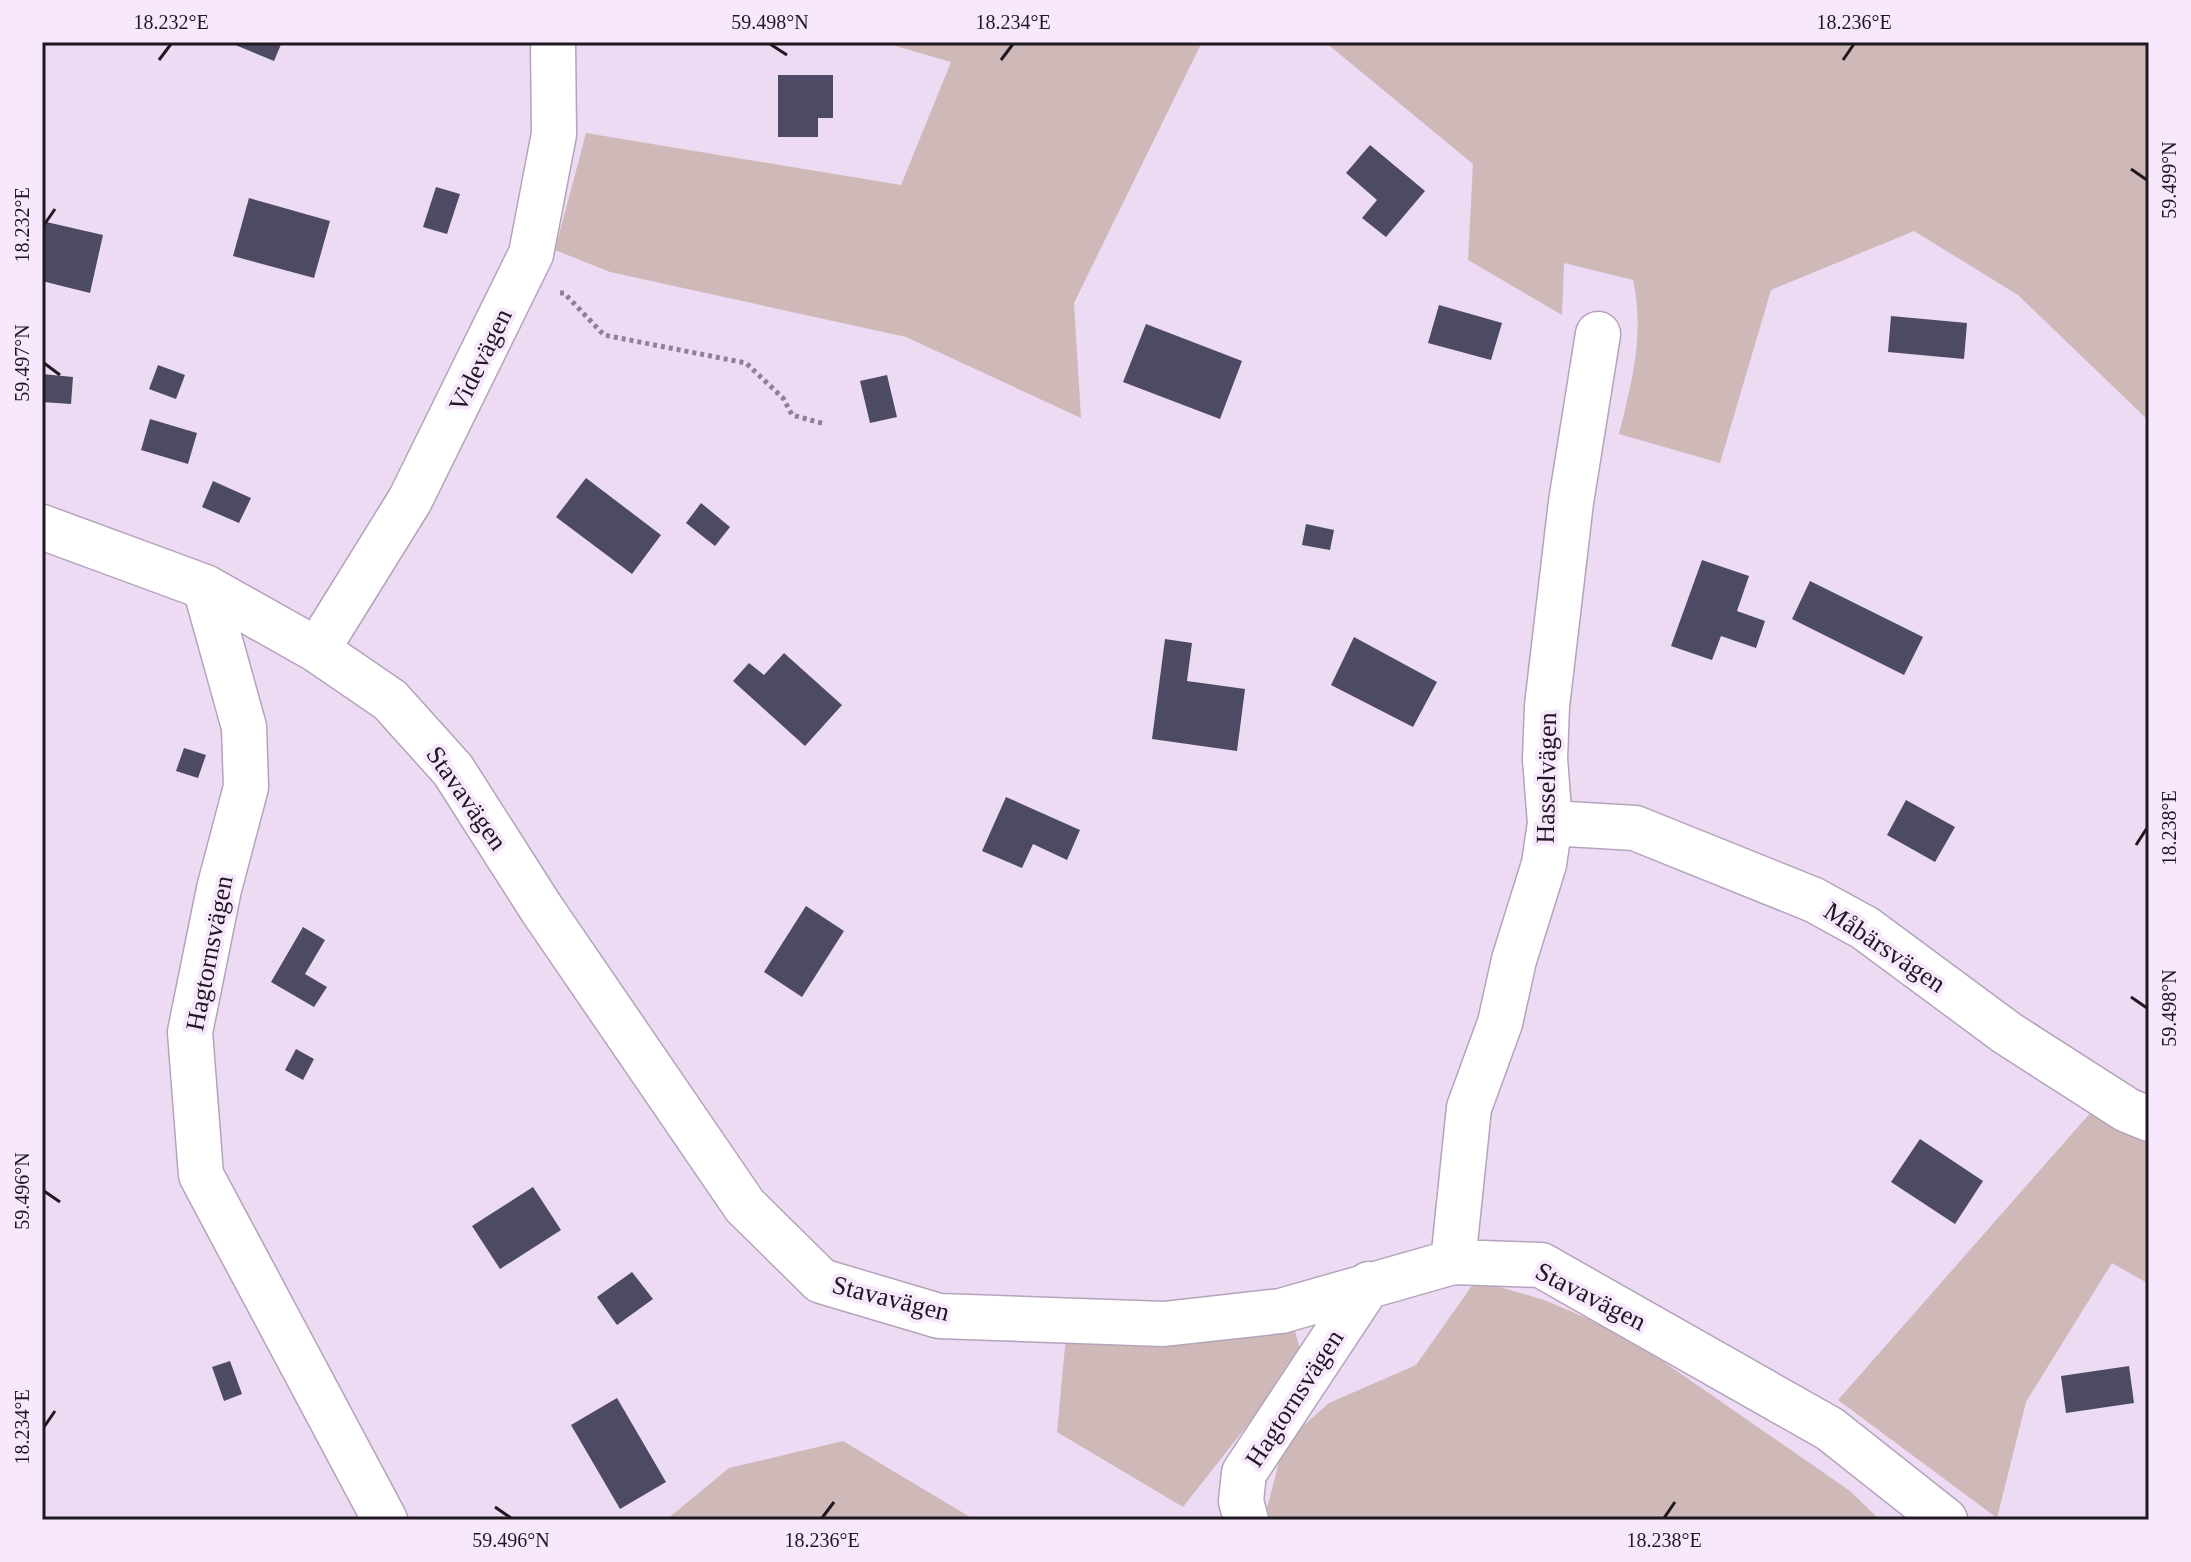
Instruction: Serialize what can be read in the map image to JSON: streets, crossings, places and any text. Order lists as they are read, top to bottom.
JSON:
{
  "streets": {
    "street": [
      "Videvägen",
      "Hasselvägen",
      "Stavavägen",
      "Måbärsvägen",
      "Hagtornsvägen"
    ]
  },
  "crossings": [
    ["Videvägen", "Stavavägen"],
    ["Hasselvägen", "Stavavägen"],
    ["Hasselvägen", "Måbärsvägen"],
    ["Stavavägen", "Hagtornsvägen"]
  ],
  "coordinates": [
    "18.232°E",
    "59.498°N",
    "18.234°E",
    "18.236°E",
    "59.499°N",
    "59.497°N",
    "18.238°E",
    "59.496°N"
  ]
}
